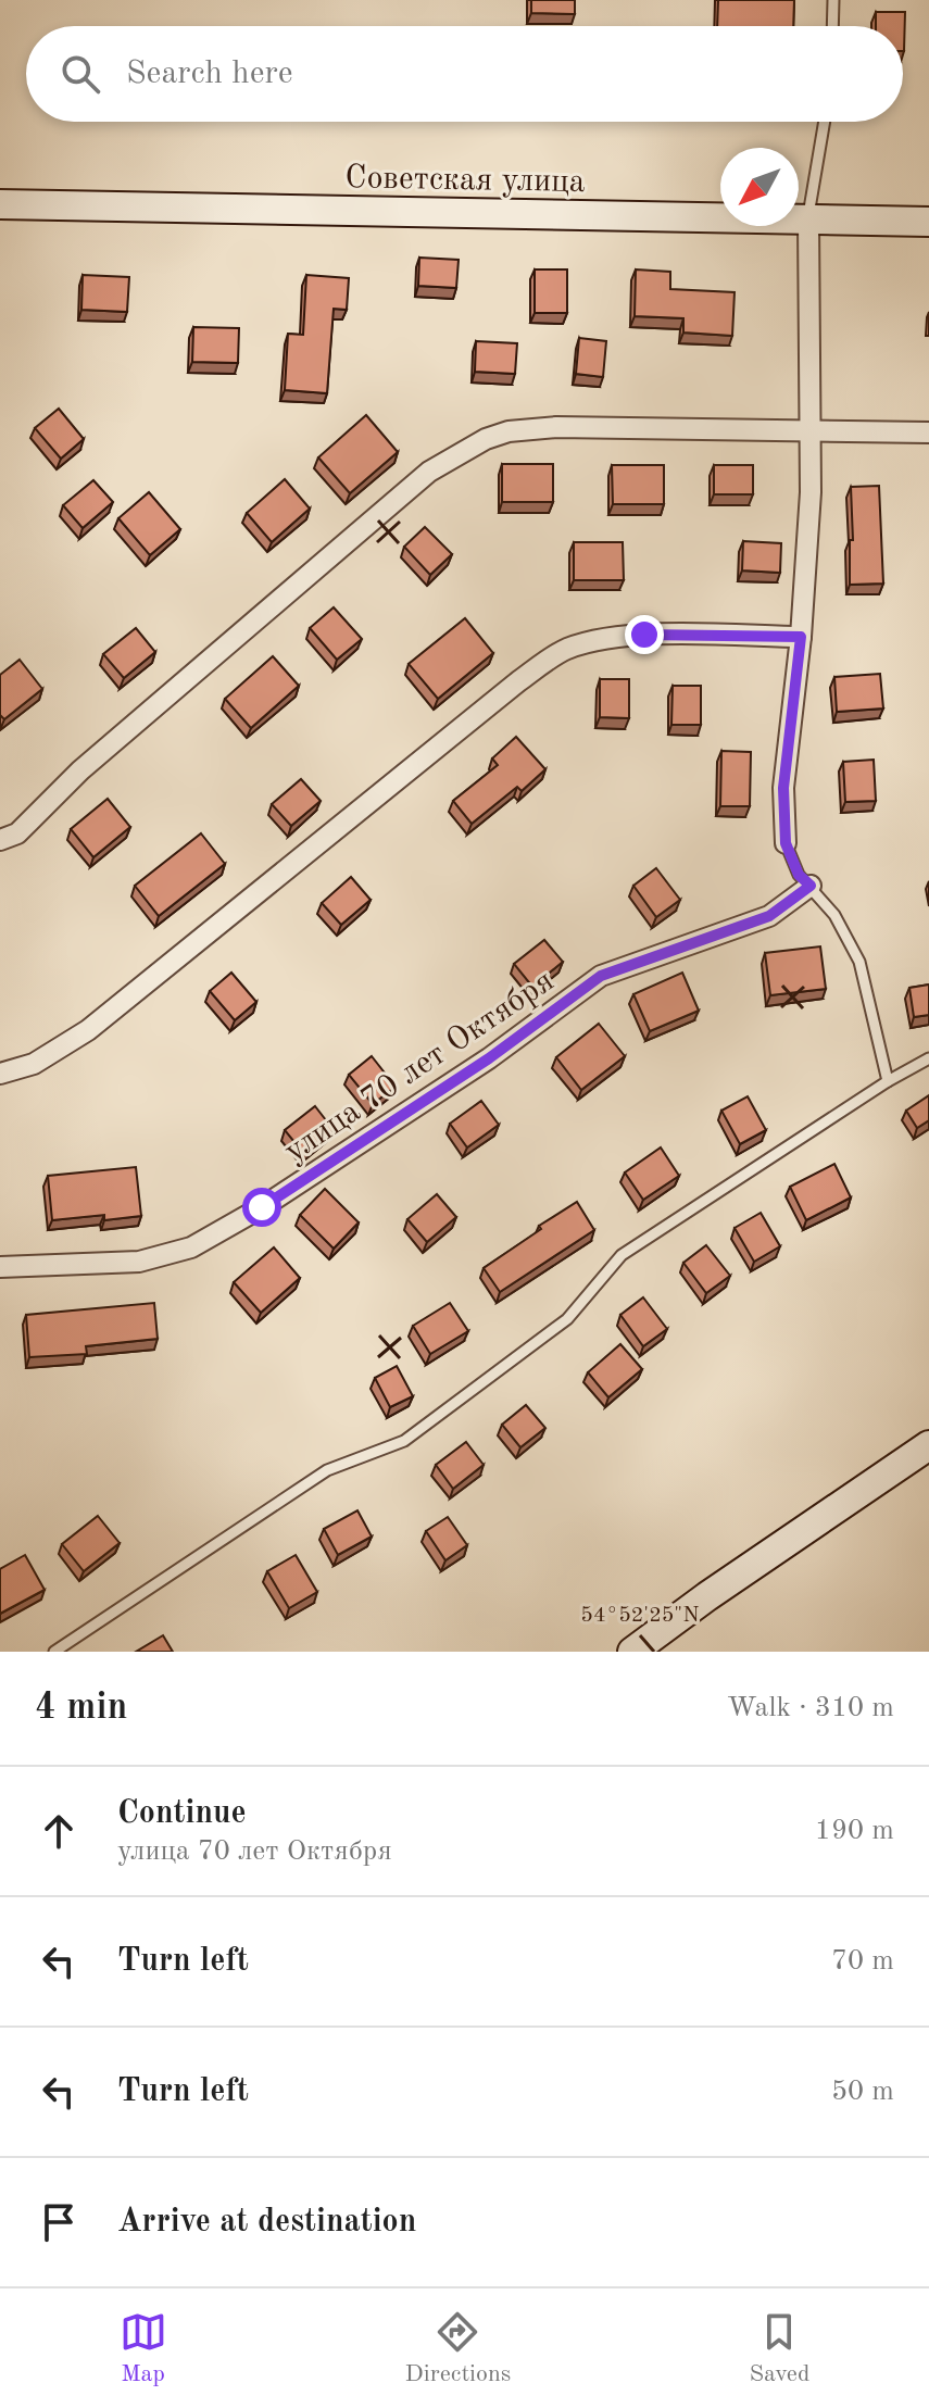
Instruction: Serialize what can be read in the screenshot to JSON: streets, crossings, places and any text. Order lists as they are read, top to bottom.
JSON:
{
  "streets": {
    "main road": ["Советская улица"],
    "street": ["улица 70 лет Октября"]
  },
  "north": "bottom left",
  "page": {
    "search": "Search here",
    "heading": ["4 min", "Walk · 310 m"],
    "list": [
      ["Continue", "улица 70 лет Октября", "190 m"],
      ["Turn left", "70 m"],
      ["Turn left", "50 m"],
      "Arrive at destination"
    ],
    "nav": ["Map", "Directions", "Saved"]
  },
  "coordinates": ["54°52'25\"N"]
}
